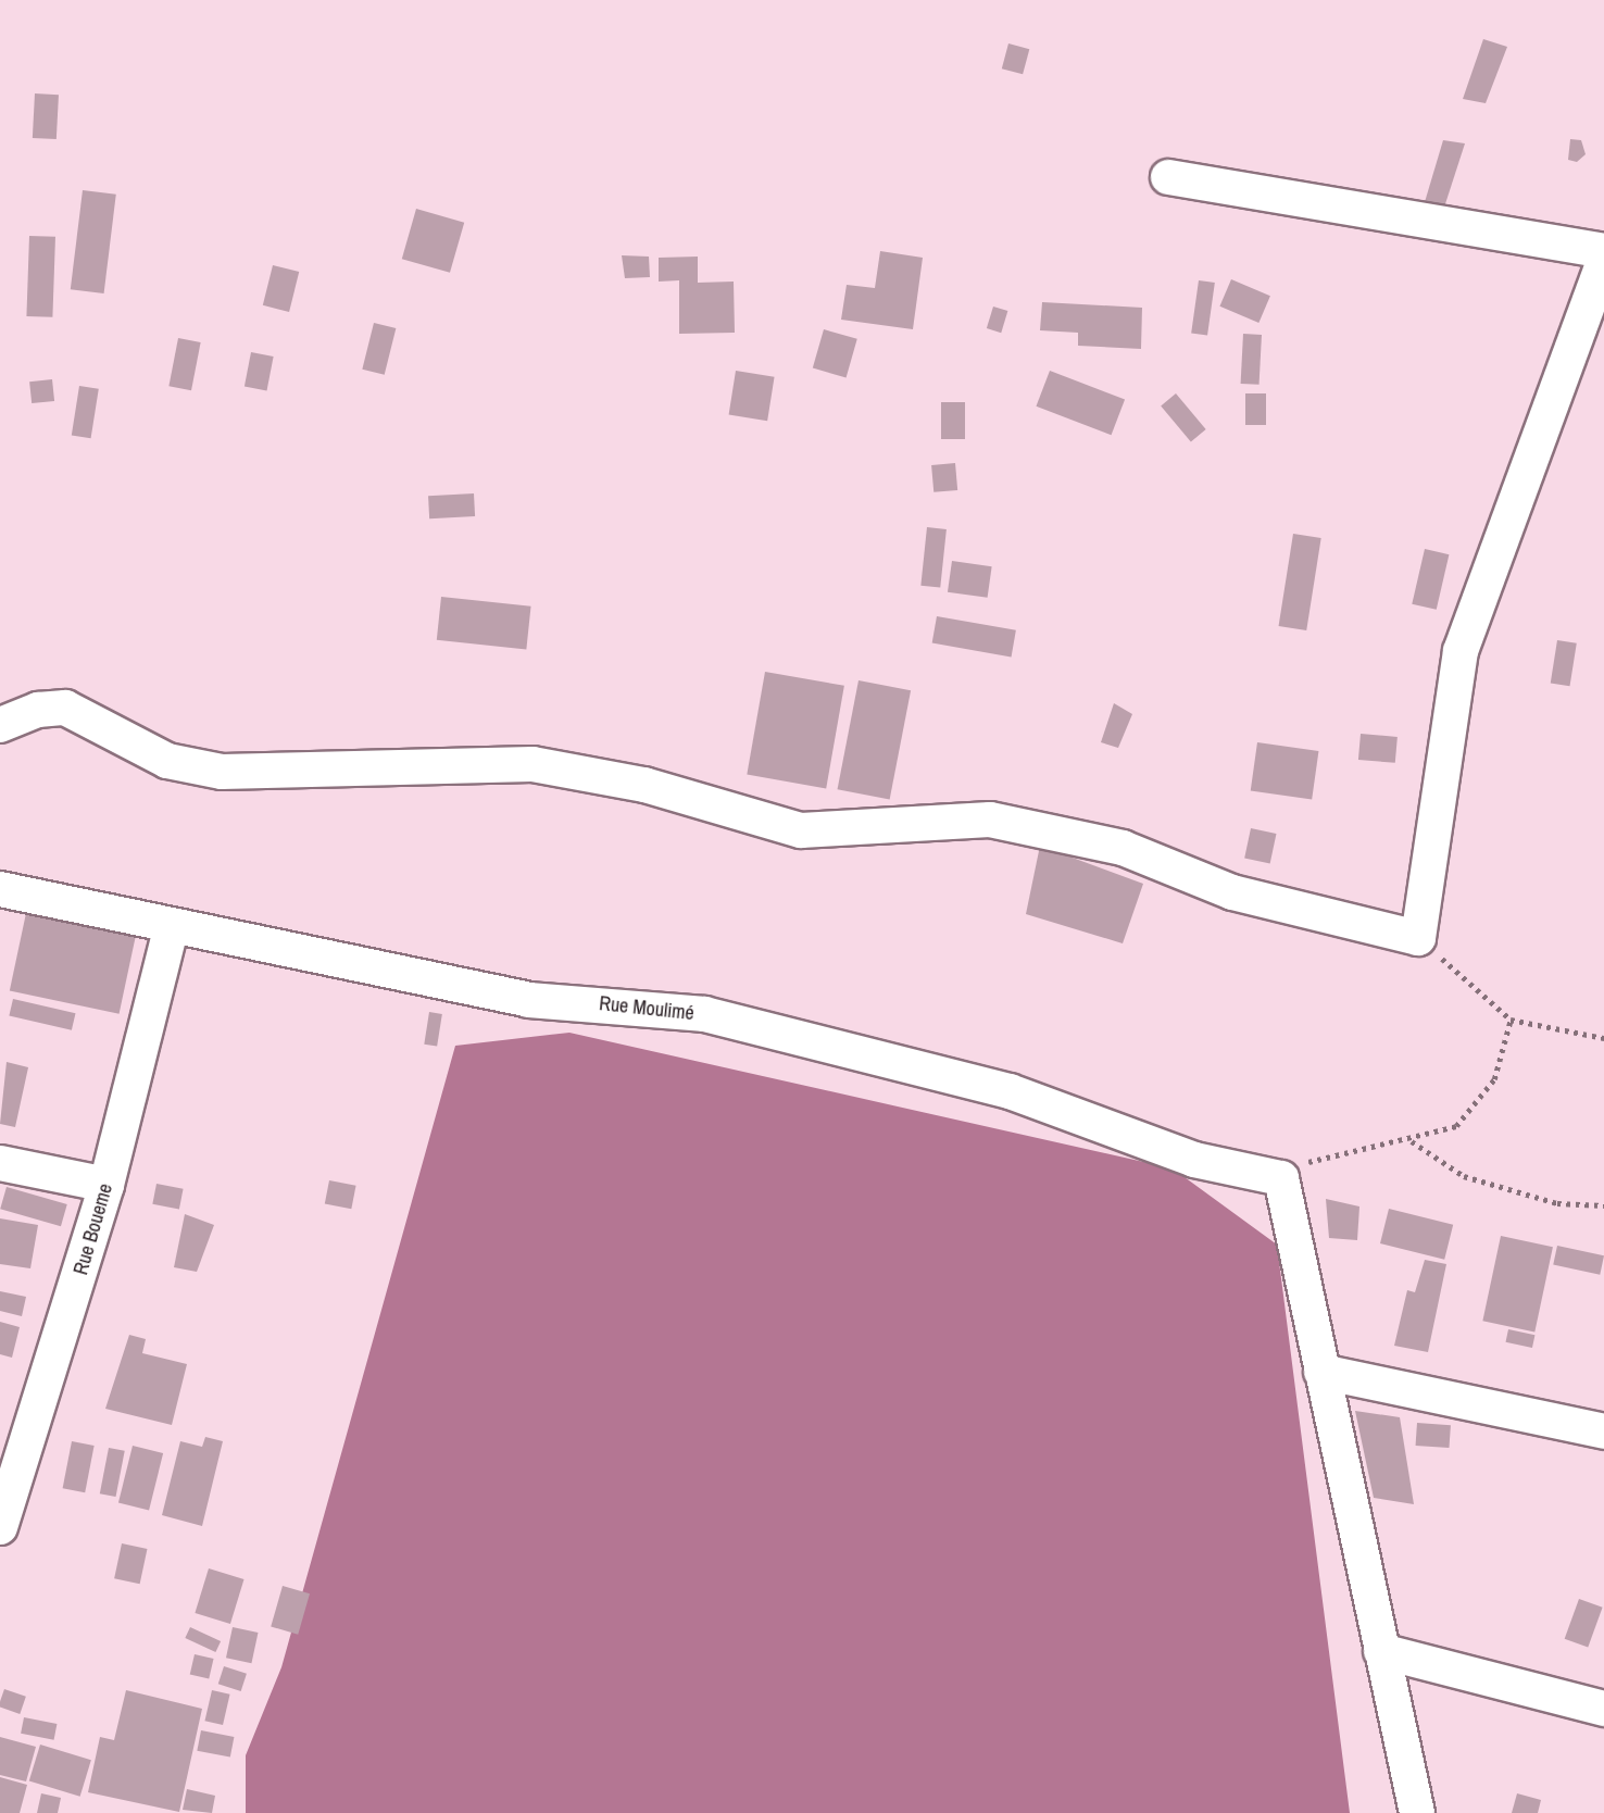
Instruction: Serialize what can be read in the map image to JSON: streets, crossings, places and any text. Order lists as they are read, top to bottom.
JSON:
{
  "streets": {
    "street": ["Rue Moulimé", "Rue Boueme"]
  },
  "crossings": [
    ["Rue Moulimé", "Rue Boueme"]
  ]
}
